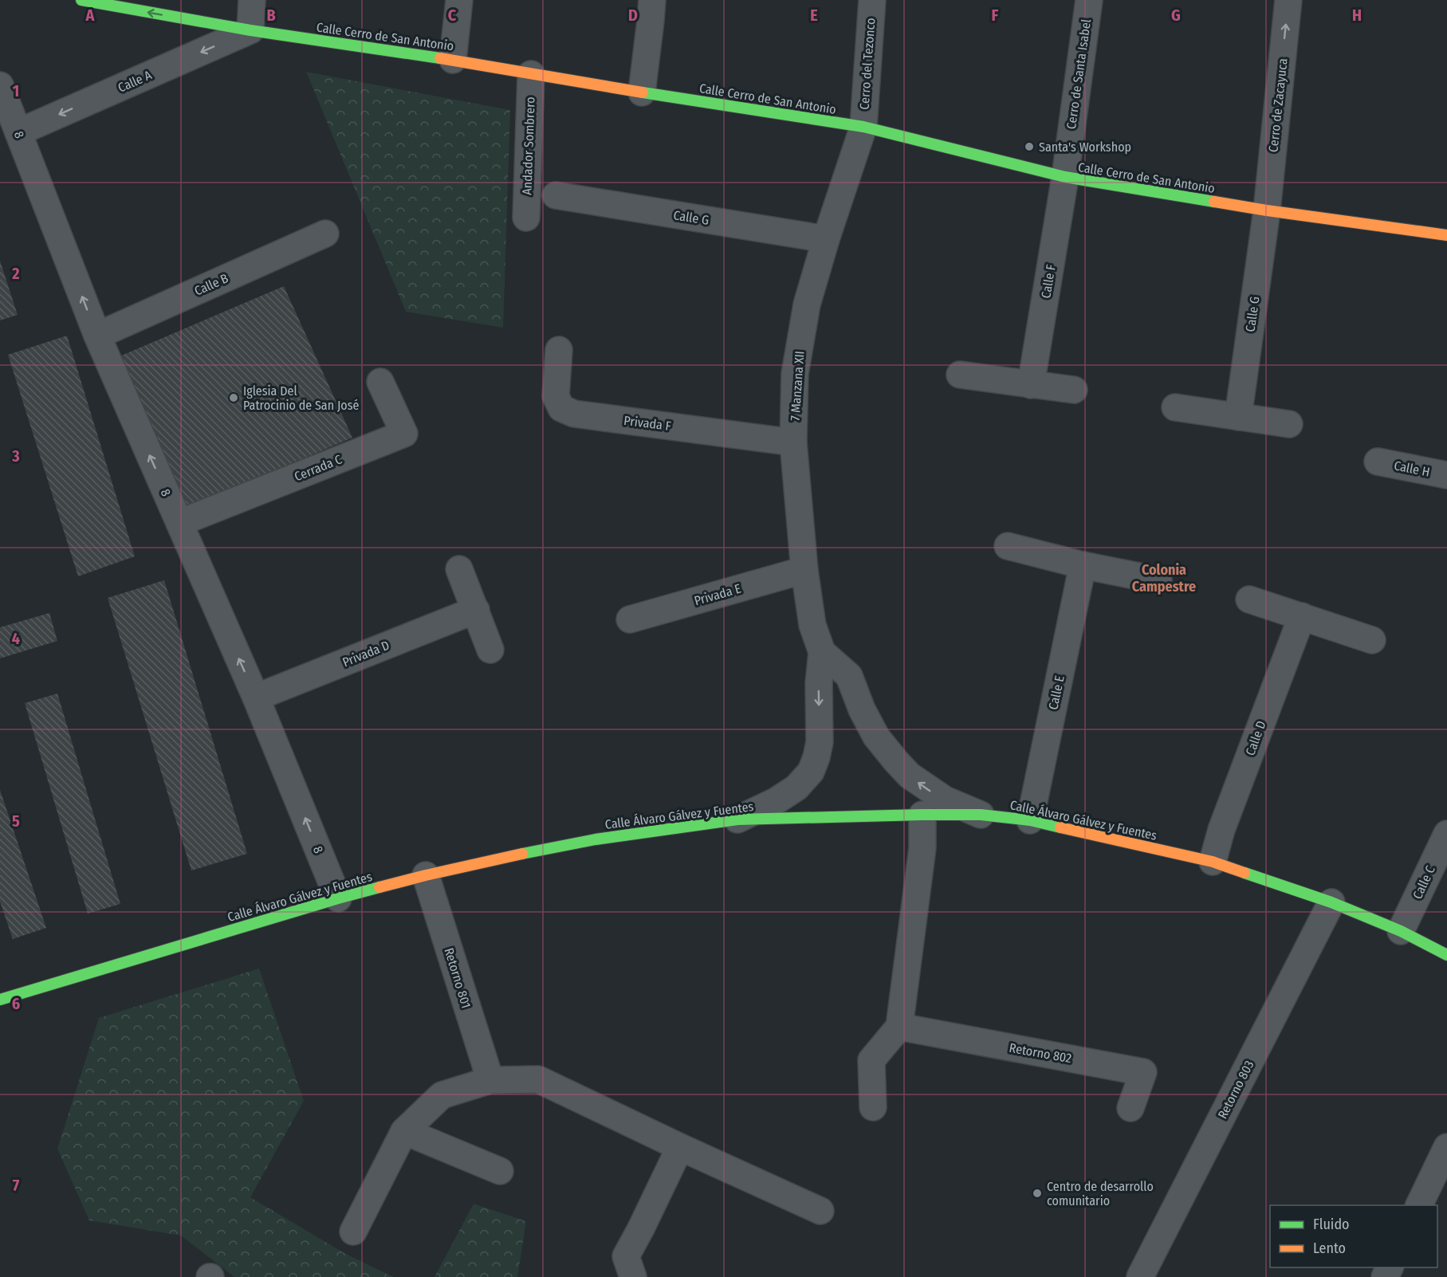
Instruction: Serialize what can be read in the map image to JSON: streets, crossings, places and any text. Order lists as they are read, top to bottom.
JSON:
{
  "streets": {
    "street": [
      "Calle Cerro de San Antonio",
      "Cerro del Tezonco",
      "Cerro de Santa Isabel",
      "Calle A",
      "Cerro de Zacayuca",
      "8",
      "Andador Sombrero",
      "Calle G",
      "Calle F",
      "Calle B",
      "7 Manzana XII",
      "Privada F",
      "Cerrada C",
      "Calle H",
      "Privada E",
      "Privada D",
      "Calle E",
      "Calle D",
      "Calle Álvaro Gálvez y Fuentes",
      "Calle C",
      "Retorno 801",
      "Retorno 802",
      "Retorno 803"
    ]
  },
  "crossings": [
    ["Calle Cerro de San Antonio", "Cerro del Tezonco"],
    ["Calle Cerro de San Antonio", "Cerro de Santa Isabel"],
    ["Calle Cerro de San Antonio", "Calle A"],
    ["Calle Cerro de San Antonio", "Cerro de Zacayuca"],
    ["Calle Cerro de San Antonio", "Andador Sombrero"],
    ["Calle Cerro de San Antonio", "Calle G"],
    ["Calle Cerro de San Antonio", "Calle F"],
    ["Calle Cerro de San Antonio", "7 Manzana XII"],
    ["Cerro del Tezonco", "7 Manzana XII"],
    ["Cerro de Santa Isabel", "Calle F"],
    ["Calle A", "8"],
    ["Cerro de Zacayuca", "Calle G"],
    ["8", "Calle B"],
    ["8", "Cerrada C"],
    ["8", "Privada D"],
    ["8", "Calle Álvaro Gálvez y Fuentes"],
    ["Calle G", "7 Manzana XII"],
    ["7 Manzana XII", "Privada F"],
    ["7 Manzana XII", "Privada E"],
    ["Calle E", "Calle Álvaro Gálvez y Fuentes"],
    ["Calle D", "Calle Álvaro Gálvez y Fuentes"],
    ["Calle Álvaro Gálvez y Fuentes", "Calle C"],
    ["Calle Álvaro Gálvez y Fuentes", "Retorno 801"],
    ["Calle Álvaro Gálvez y Fuentes", "Retorno 803"]
  ],
  "one_way": ["Calle A", "Cerro de Zacayuca", "8"],
  "districts": ["Colonia Campestre"],
  "places": ["Santa's Workshop", "Iglesia Del Patrocinio de San José", "Centro de desarrollo comunitario"],
  "legend": ["Fluido", "Lento"],
  "grid": {
    "columns": [
      "A",
      "B",
      "C",
      "D",
      "E",
      "F",
      "G",
      "H"
    ],
    "rows": [
      "1",
      "2",
      "3",
      "4",
      "5",
      "6",
      "7"
    ]
  }
}
